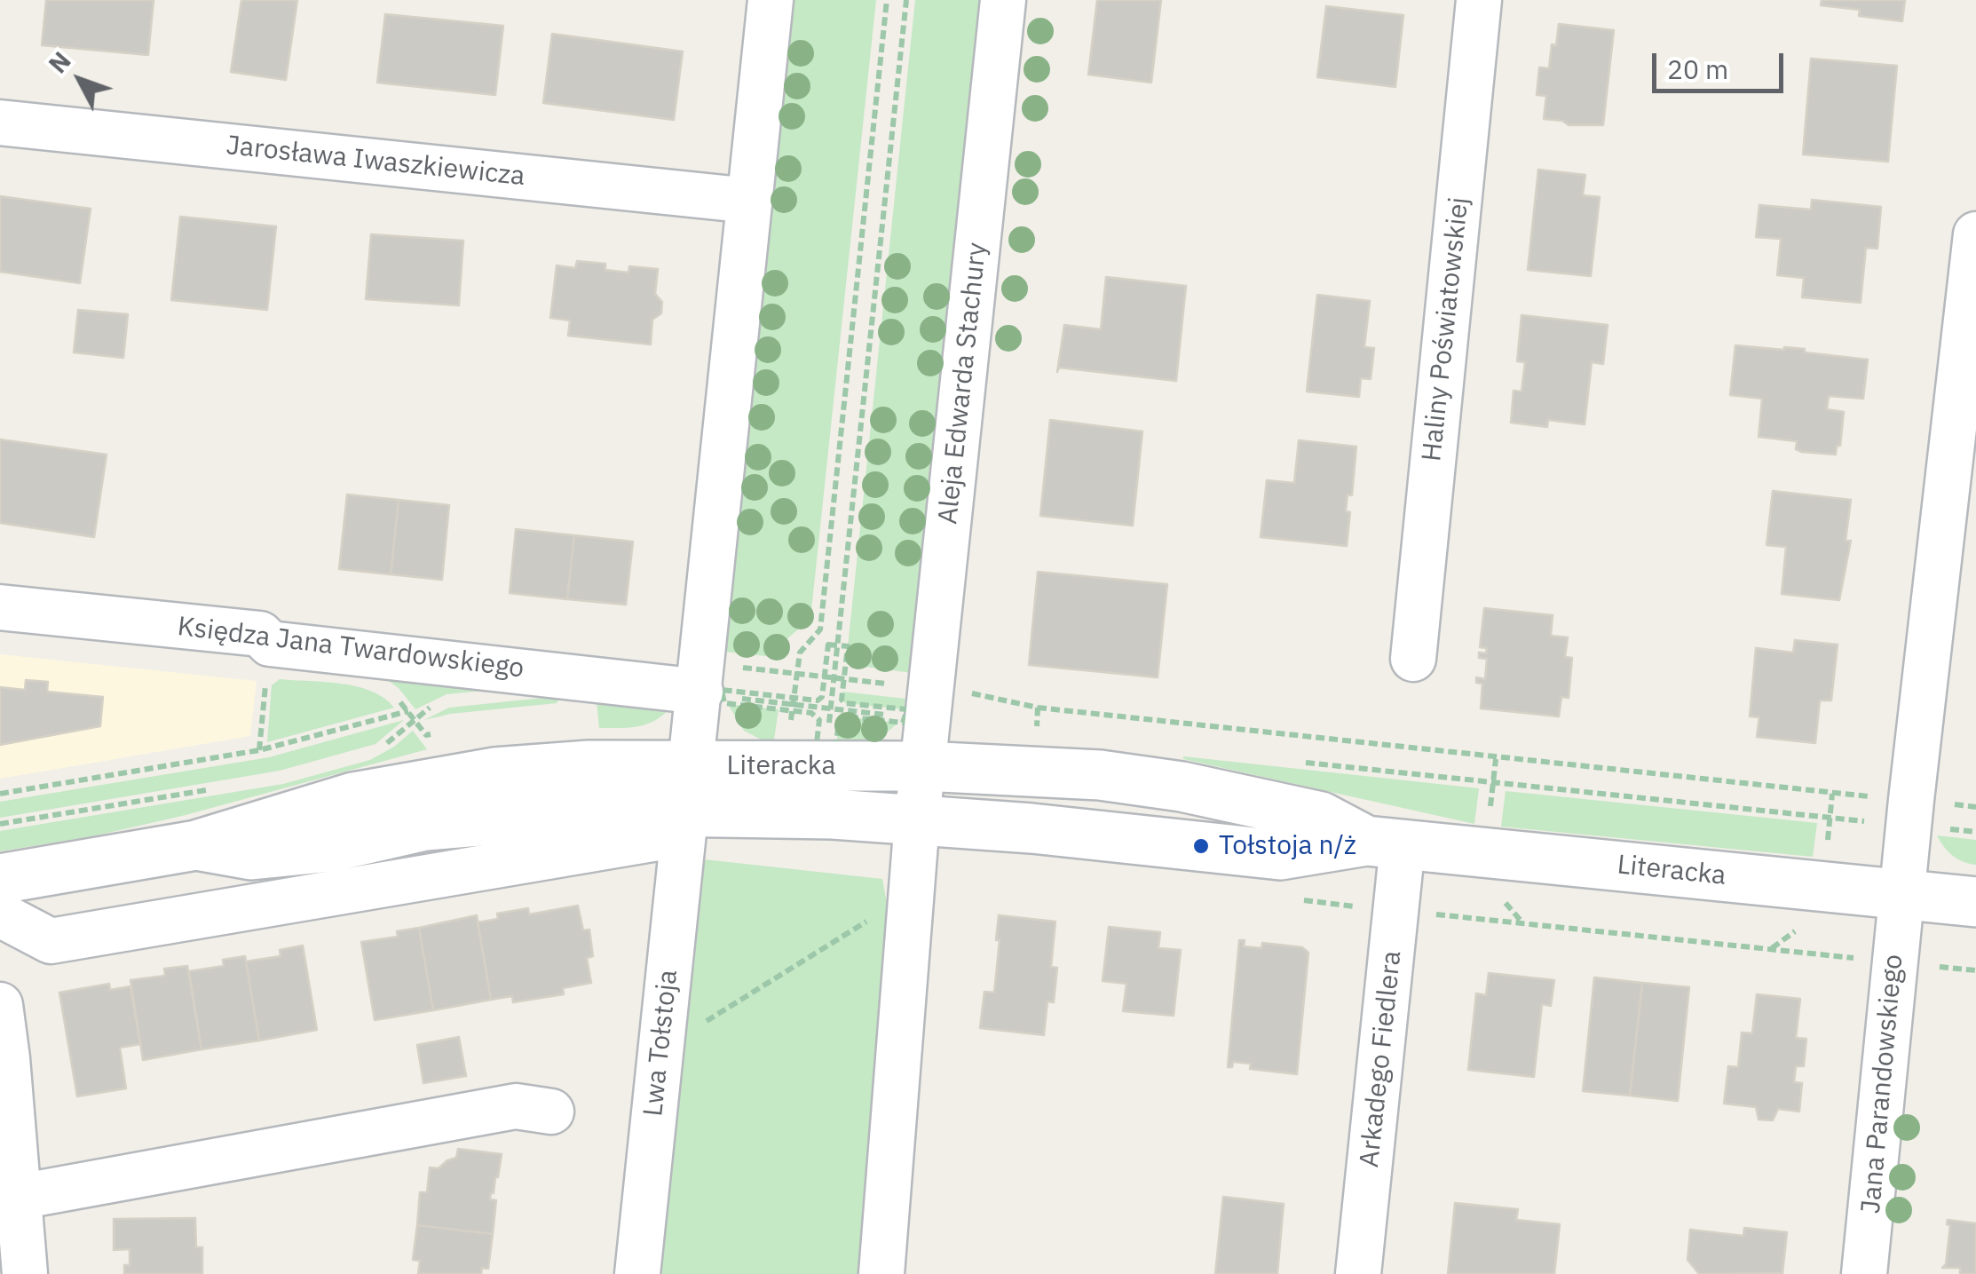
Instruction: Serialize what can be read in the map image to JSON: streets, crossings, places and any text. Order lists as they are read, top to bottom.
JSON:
{
  "streets": {
    "street": [
      "Jarosława Iwaszkiewicza",
      "Haliny Poświatowskiej",
      "Aleja Edwarda Stachury",
      "Księdza Jana Twardowskiego",
      "Literacka",
      "Lwa Tołstoja",
      "Arkadego Fiedlera",
      "Jana Parandowskiego"
    ]
  },
  "crossings": [
    ["Aleja Edwarda Stachury", "Literacka"],
    ["Literacka", "Lwa Tołstoja"],
    ["Literacka", "Arkadego Fiedlera"],
    ["Literacka", "Jana Parandowskiego"]
  ],
  "places": ["Tołstoja n/ż"],
  "scale_bar": "20 m",
  "north": "top left"
}
